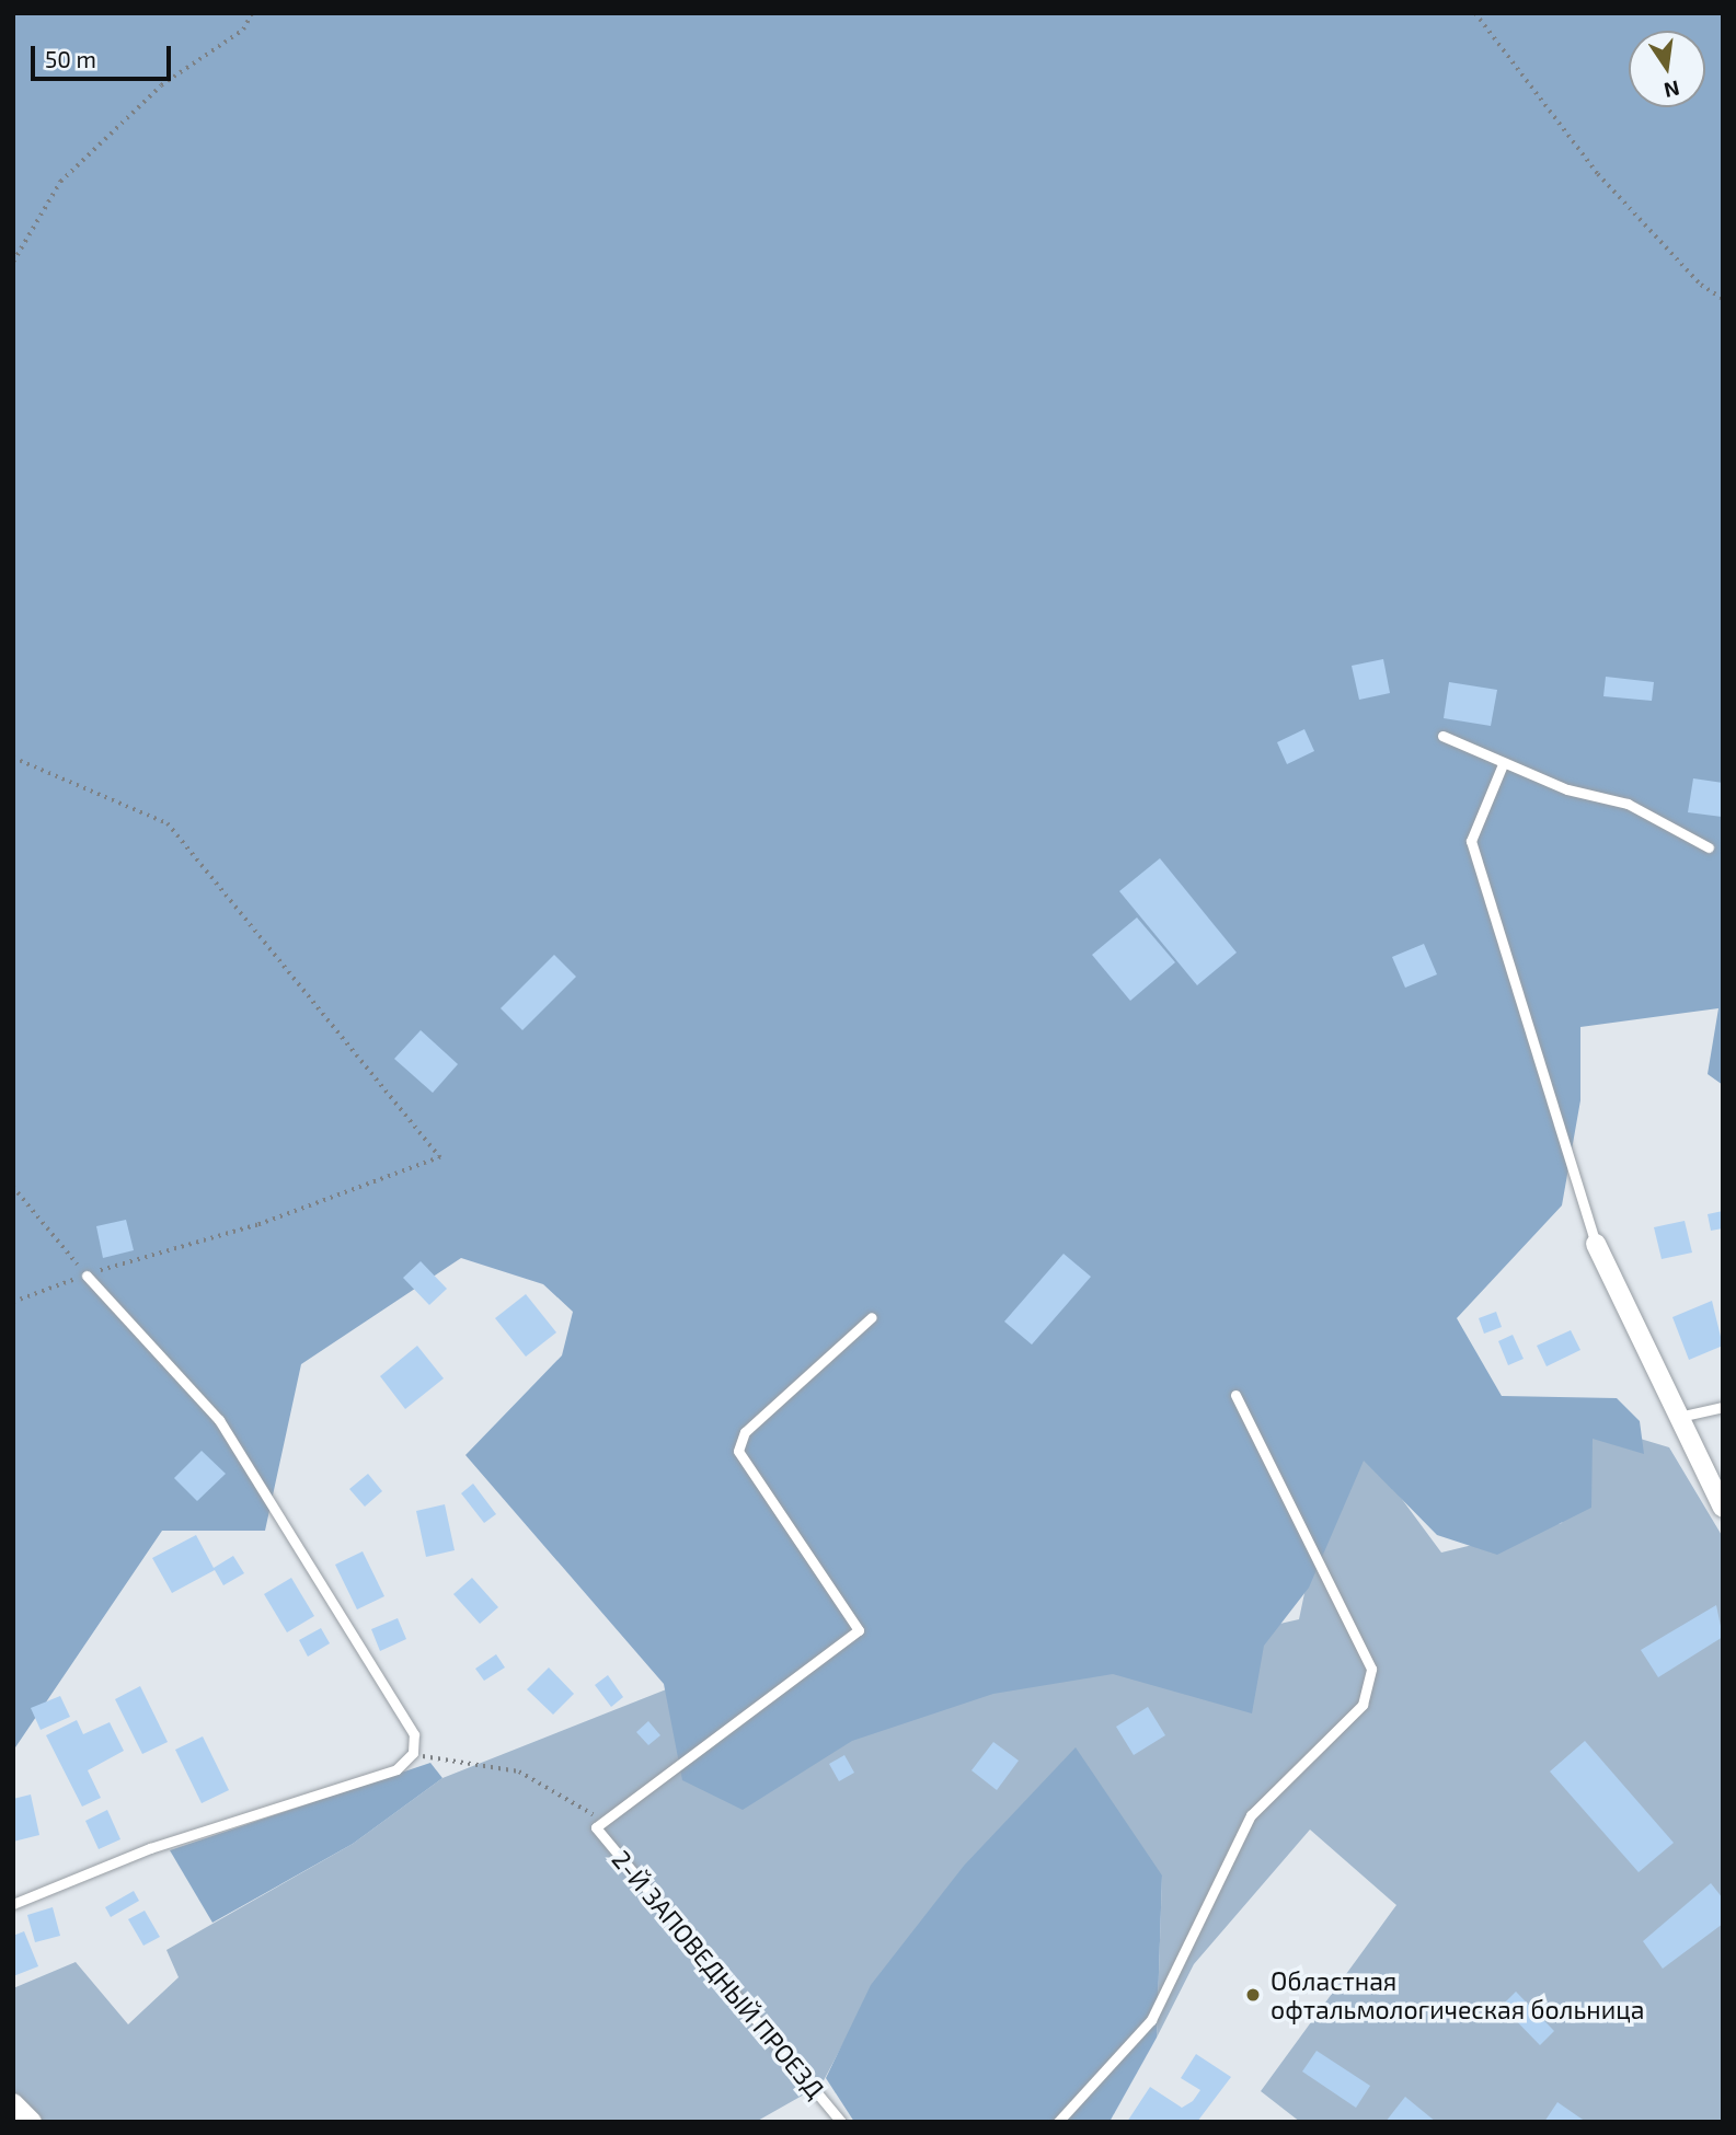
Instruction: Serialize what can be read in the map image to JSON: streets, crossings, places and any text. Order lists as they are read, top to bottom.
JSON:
{
  "streets": {
    "lane": ["2-Й ЗАПОВЕДНЫЙ ПРОЕЗД"]
  },
  "places": ["Областная офтальмологическая больница"],
  "scale_bar": "50 m",
  "north": "bottom"
}
